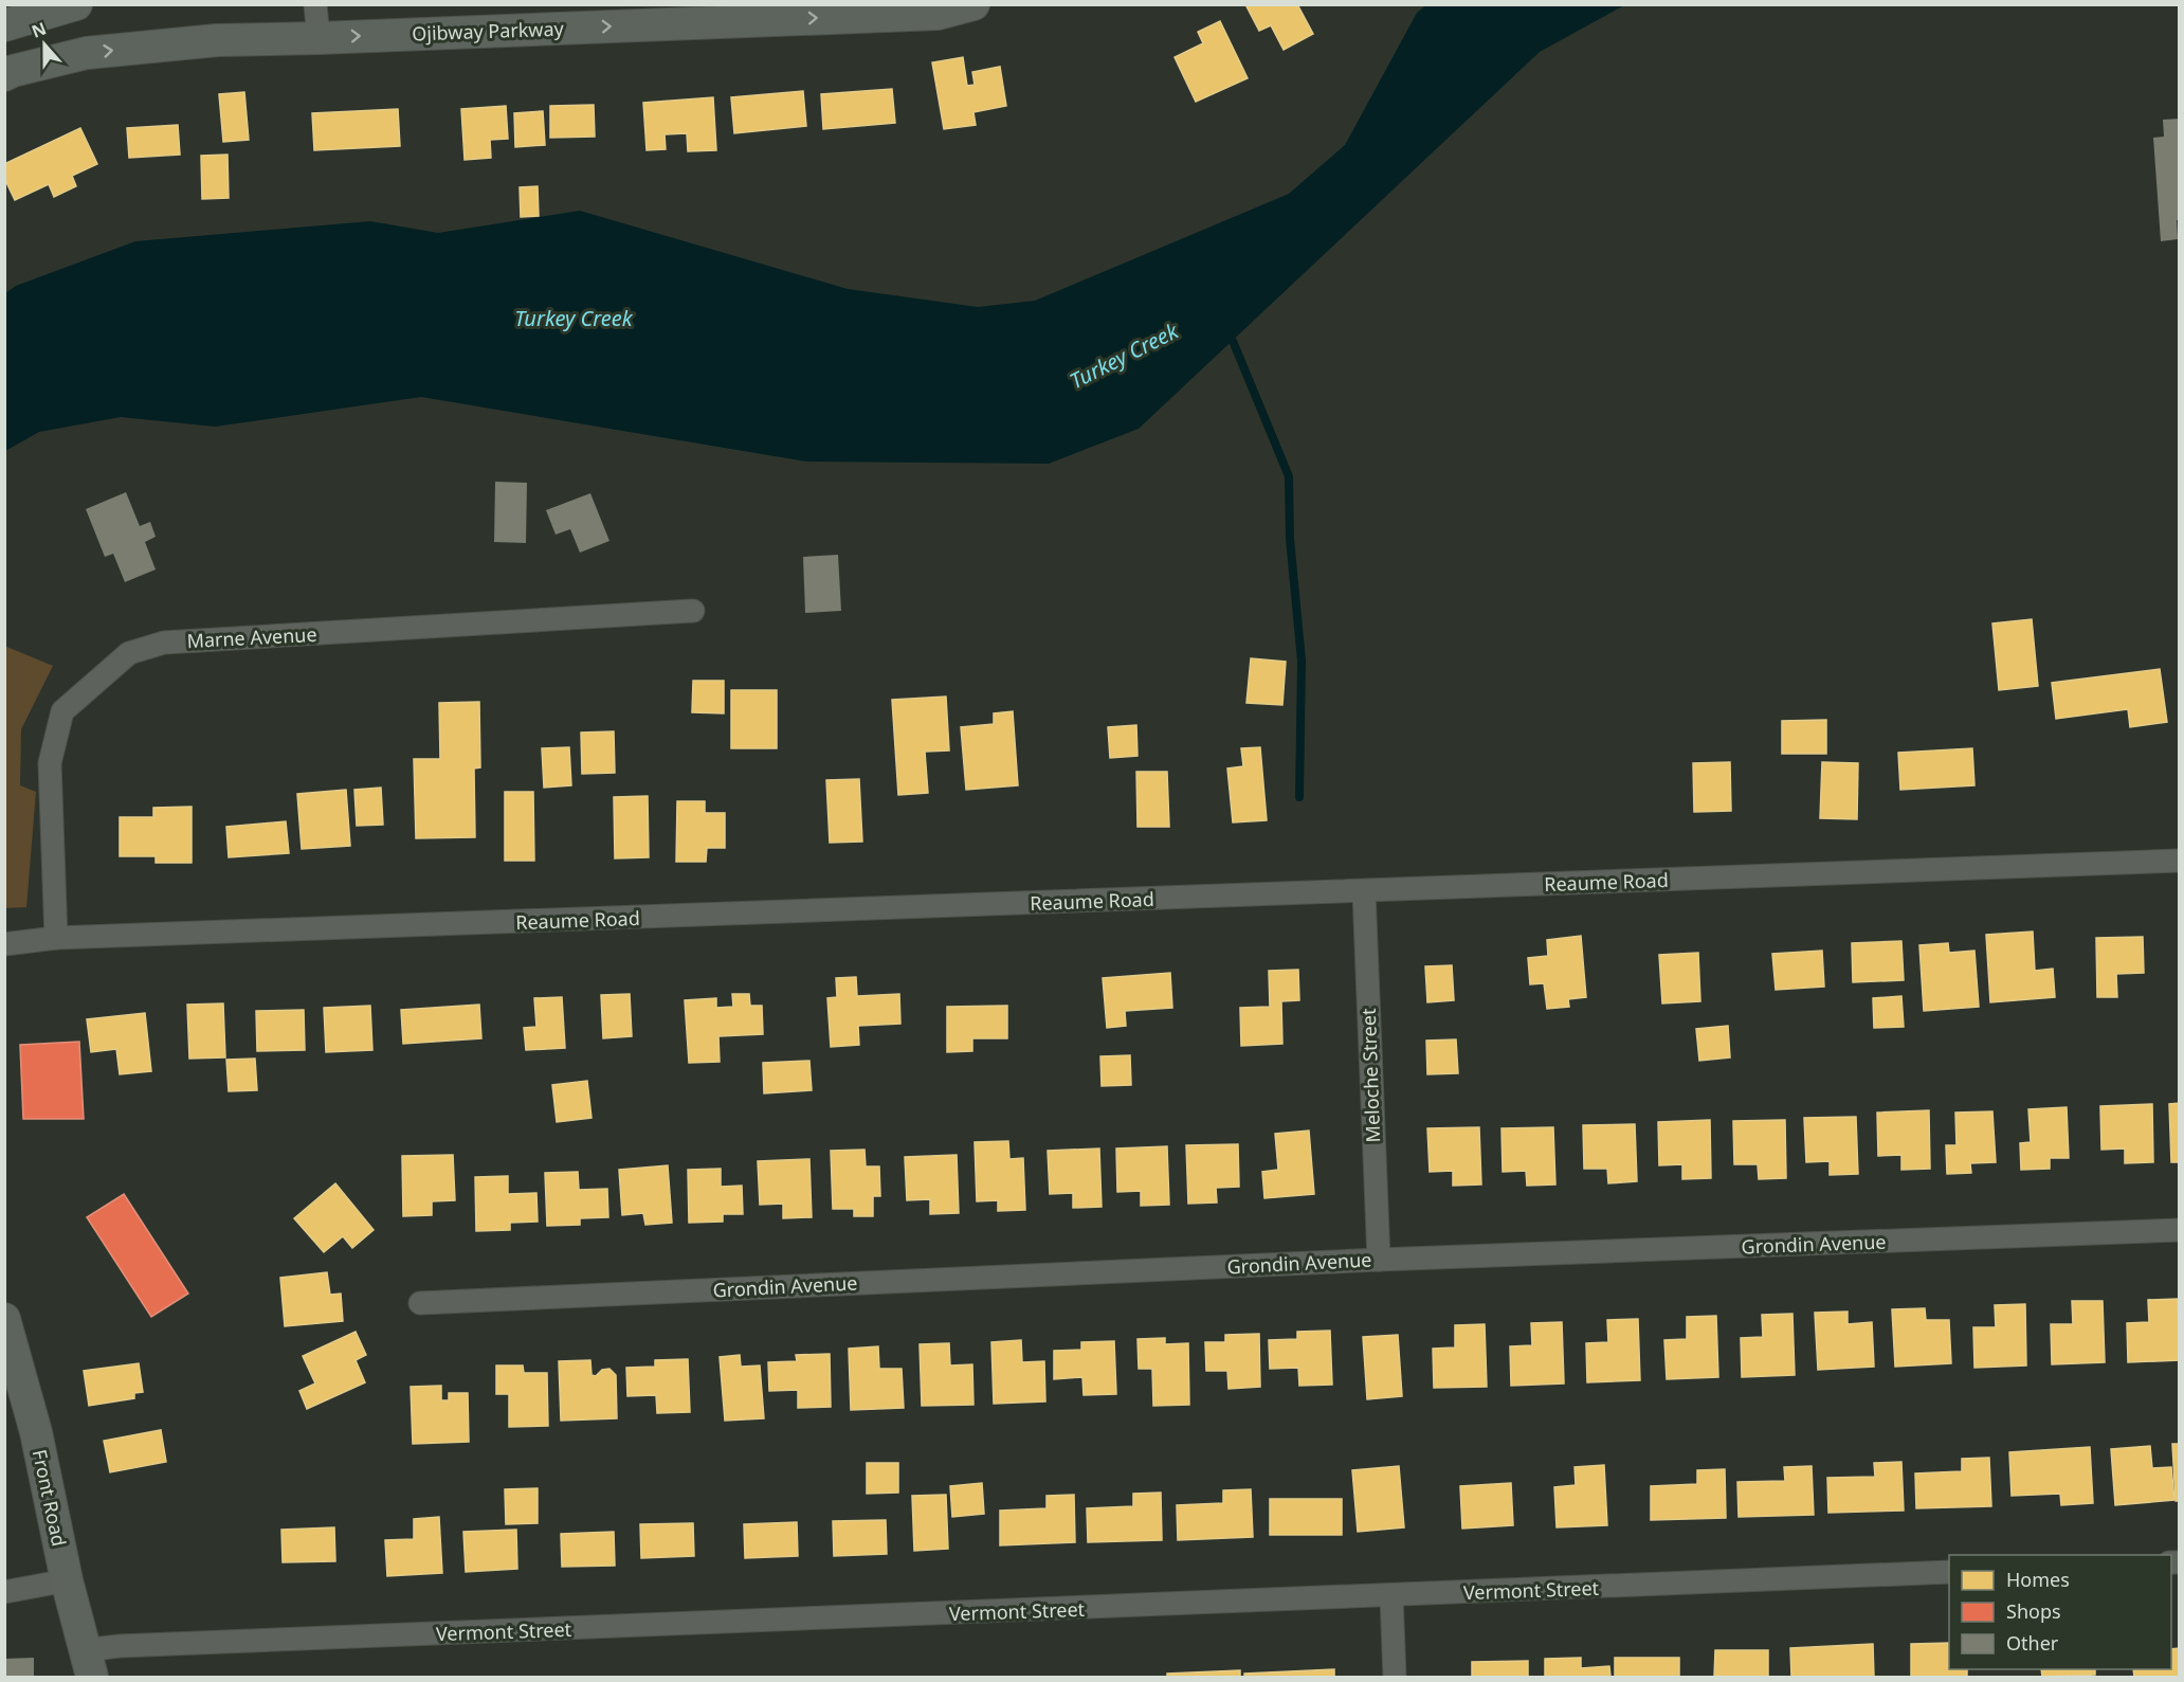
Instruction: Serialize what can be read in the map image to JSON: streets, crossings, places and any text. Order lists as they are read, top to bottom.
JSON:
{
  "streets": {
    "main road": ["Ojibway Parkway", "Front Road"],
    "street": [
      "Marne Avenue",
      "Reaume Road",
      "Meloche Street",
      "Grondin Avenue",
      "Vermont Street"
    ]
  },
  "crossings": [
    ["Marne Avenue", "Reaume Road"],
    ["Reaume Road", "Meloche Street"],
    ["Meloche Street", "Grondin Avenue"],
    ["Front Road", "Vermont Street"]
  ],
  "one_way": ["Ojibway Parkway"],
  "water": ["Turkey Creek"],
  "legend": ["Homes", "Shops", "Other"],
  "north": "top"
}
